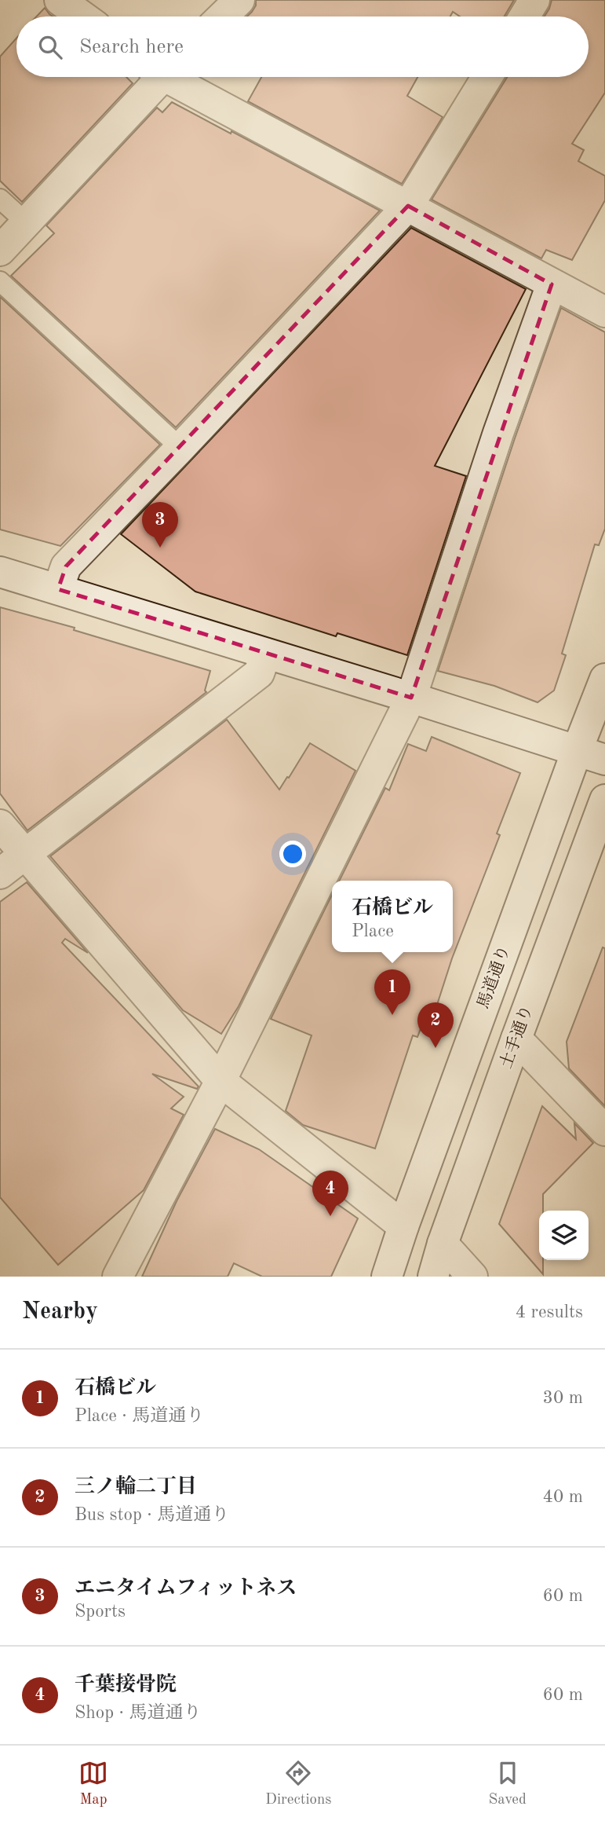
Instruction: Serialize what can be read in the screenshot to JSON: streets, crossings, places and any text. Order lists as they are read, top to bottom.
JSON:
{
  "streets": {
    "street": ["馬道通り", "土手通り"]
  },
  "page": {
    "search": "Search here",
    "pins": [
      "3",
      "1",
      "2",
      "4"
    ],
    "popup": ["石橋ビル", "Place"],
    "heading": ["Nearby", "4 results"],
    "list": [
      {
        "mark": "1",
        "name": "石橋ビル",
        "note": "Place · 馬道通り",
        "value": "30 m"
      },
      {
        "mark": "2",
        "name": "三ノ輪二丁目",
        "note": "Bus stop · 馬道通り",
        "value": "40 m"
      },
      {
        "mark": "3",
        "name": "エニタイムフィットネス",
        "note": "Sports",
        "value": "60 m"
      },
      {
        "mark": "4",
        "name": "千葉接骨院",
        "note": "Shop · 馬道通り",
        "value": "60 m"
      }
    ],
    "nav": ["Map", "Directions", "Saved"]
  }
}
